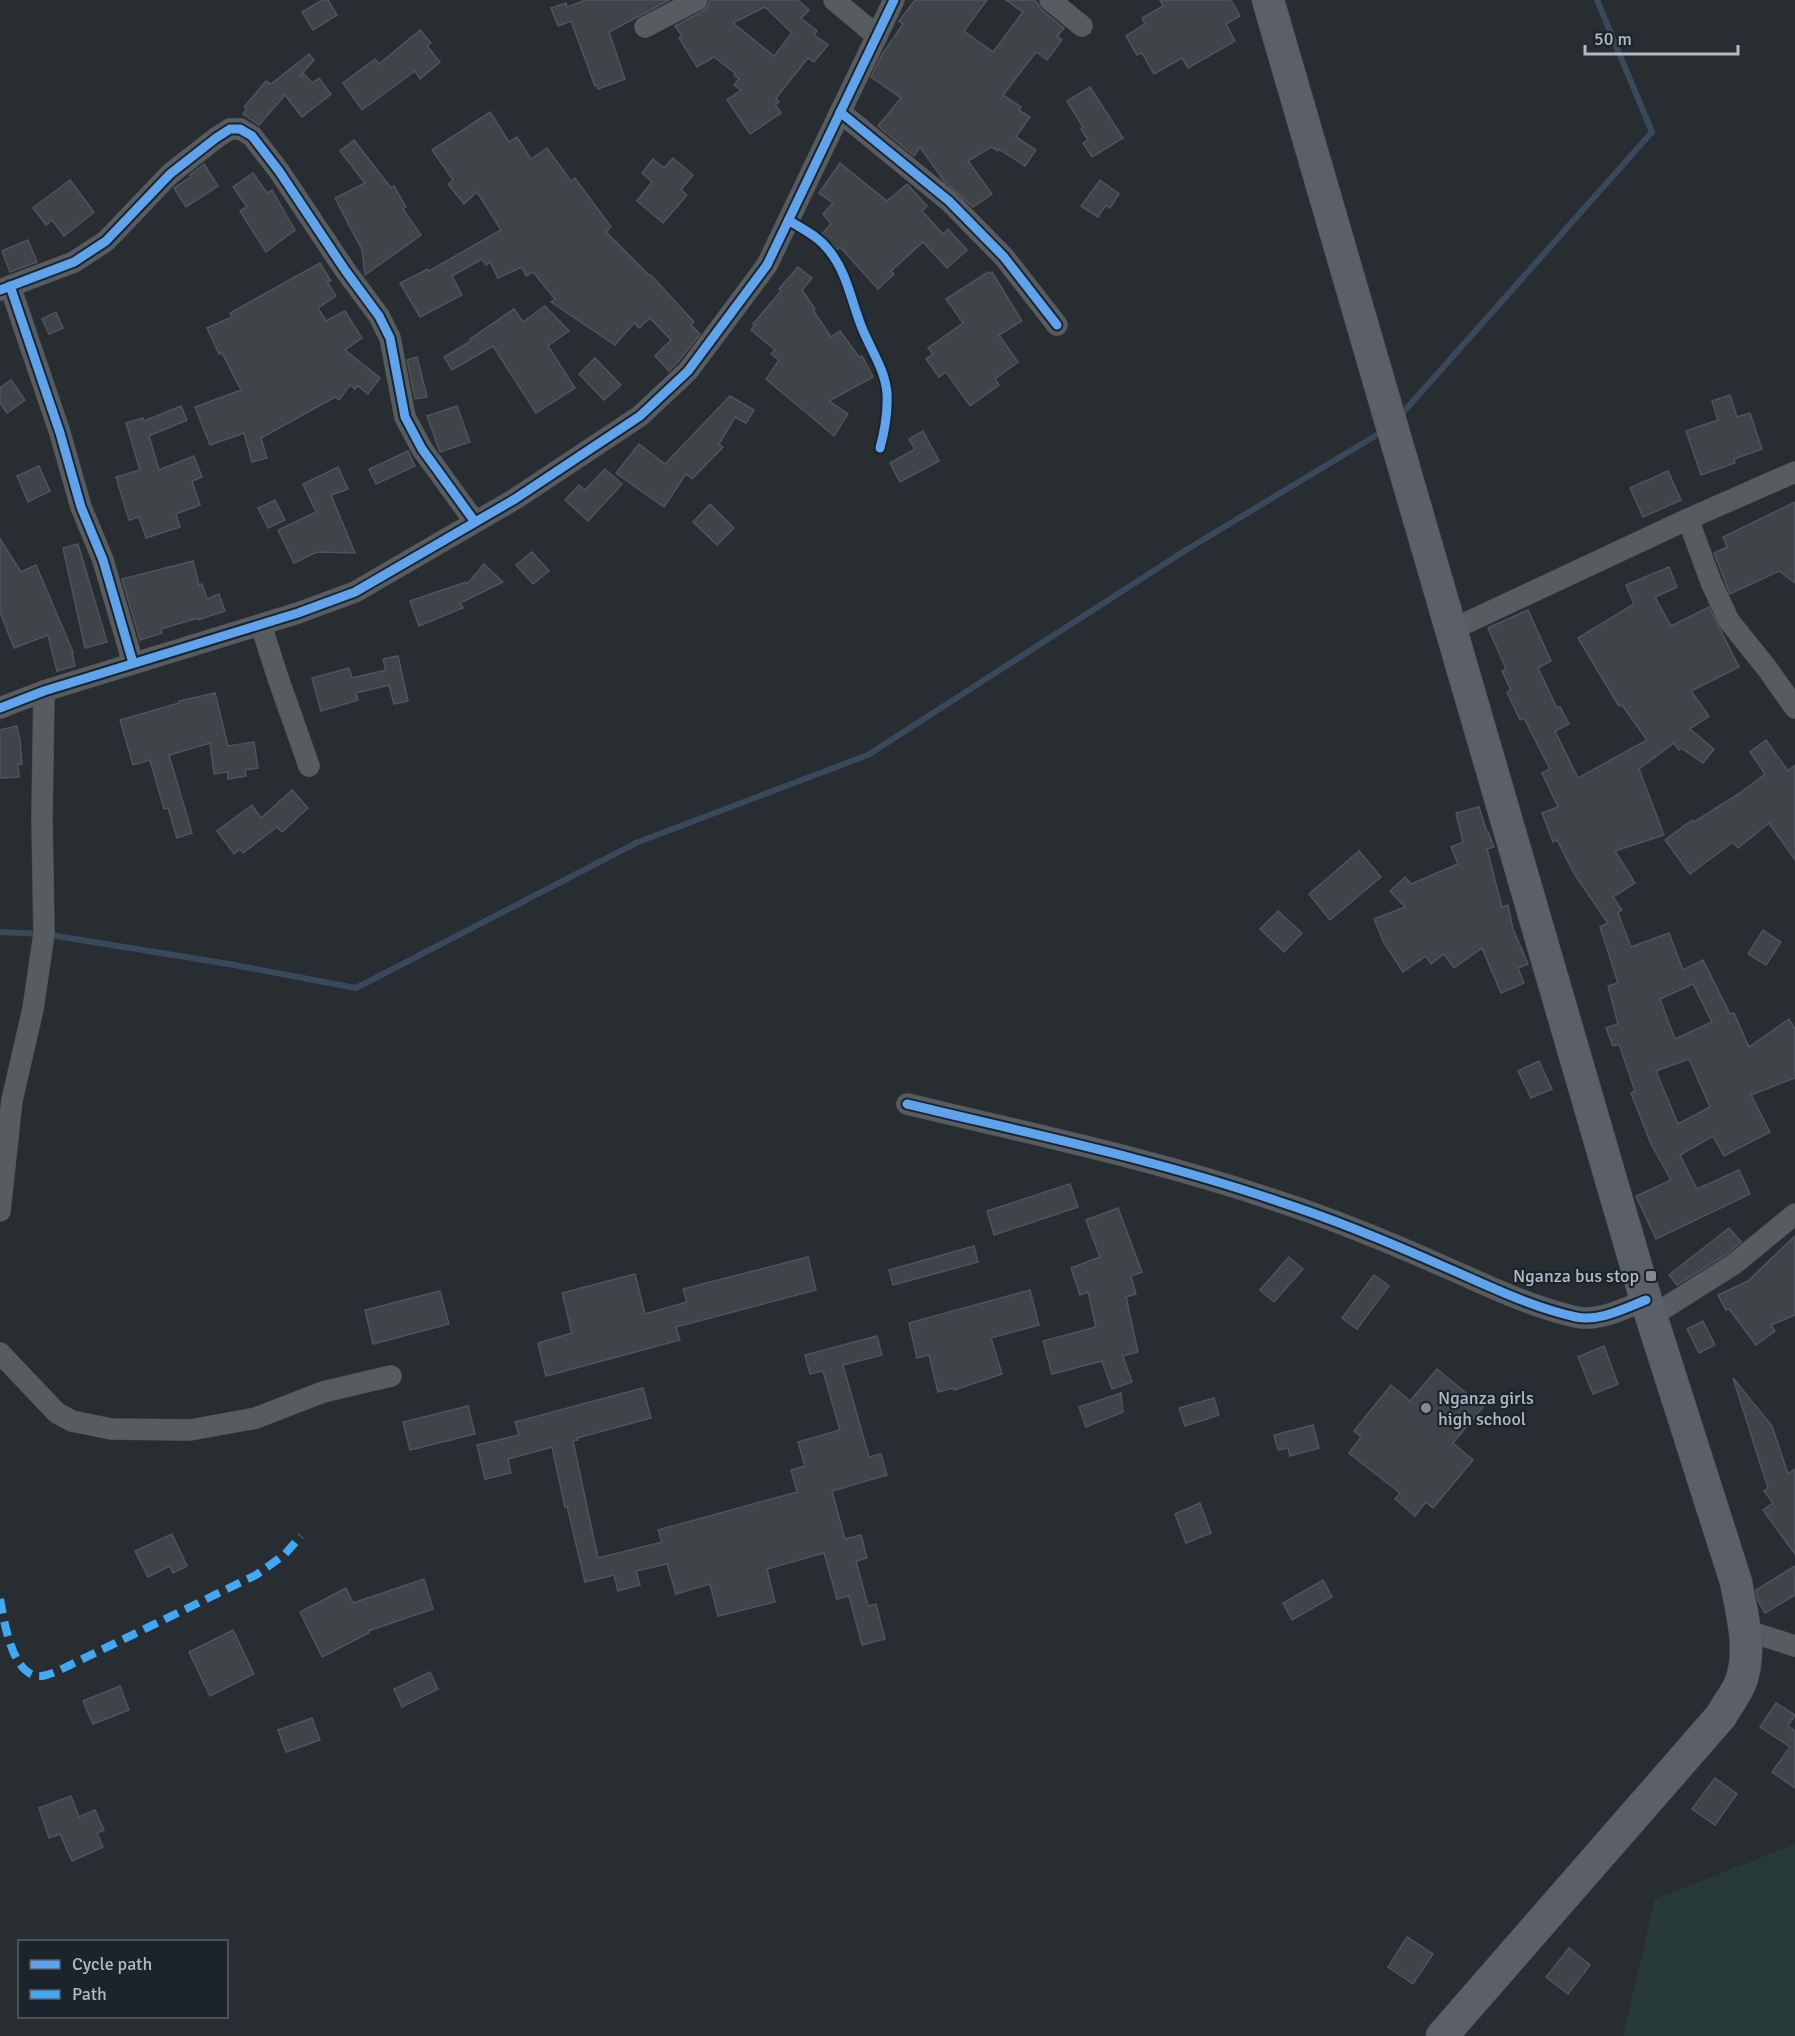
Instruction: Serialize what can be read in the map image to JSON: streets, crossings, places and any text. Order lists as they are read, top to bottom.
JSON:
{
  "places": {
    "transit": ["Nganza bus stop"],
    "other": ["Nganza girls high school"]
  },
  "legend": ["Cycle path", "Path"],
  "scale_bar": "50 m"
}
